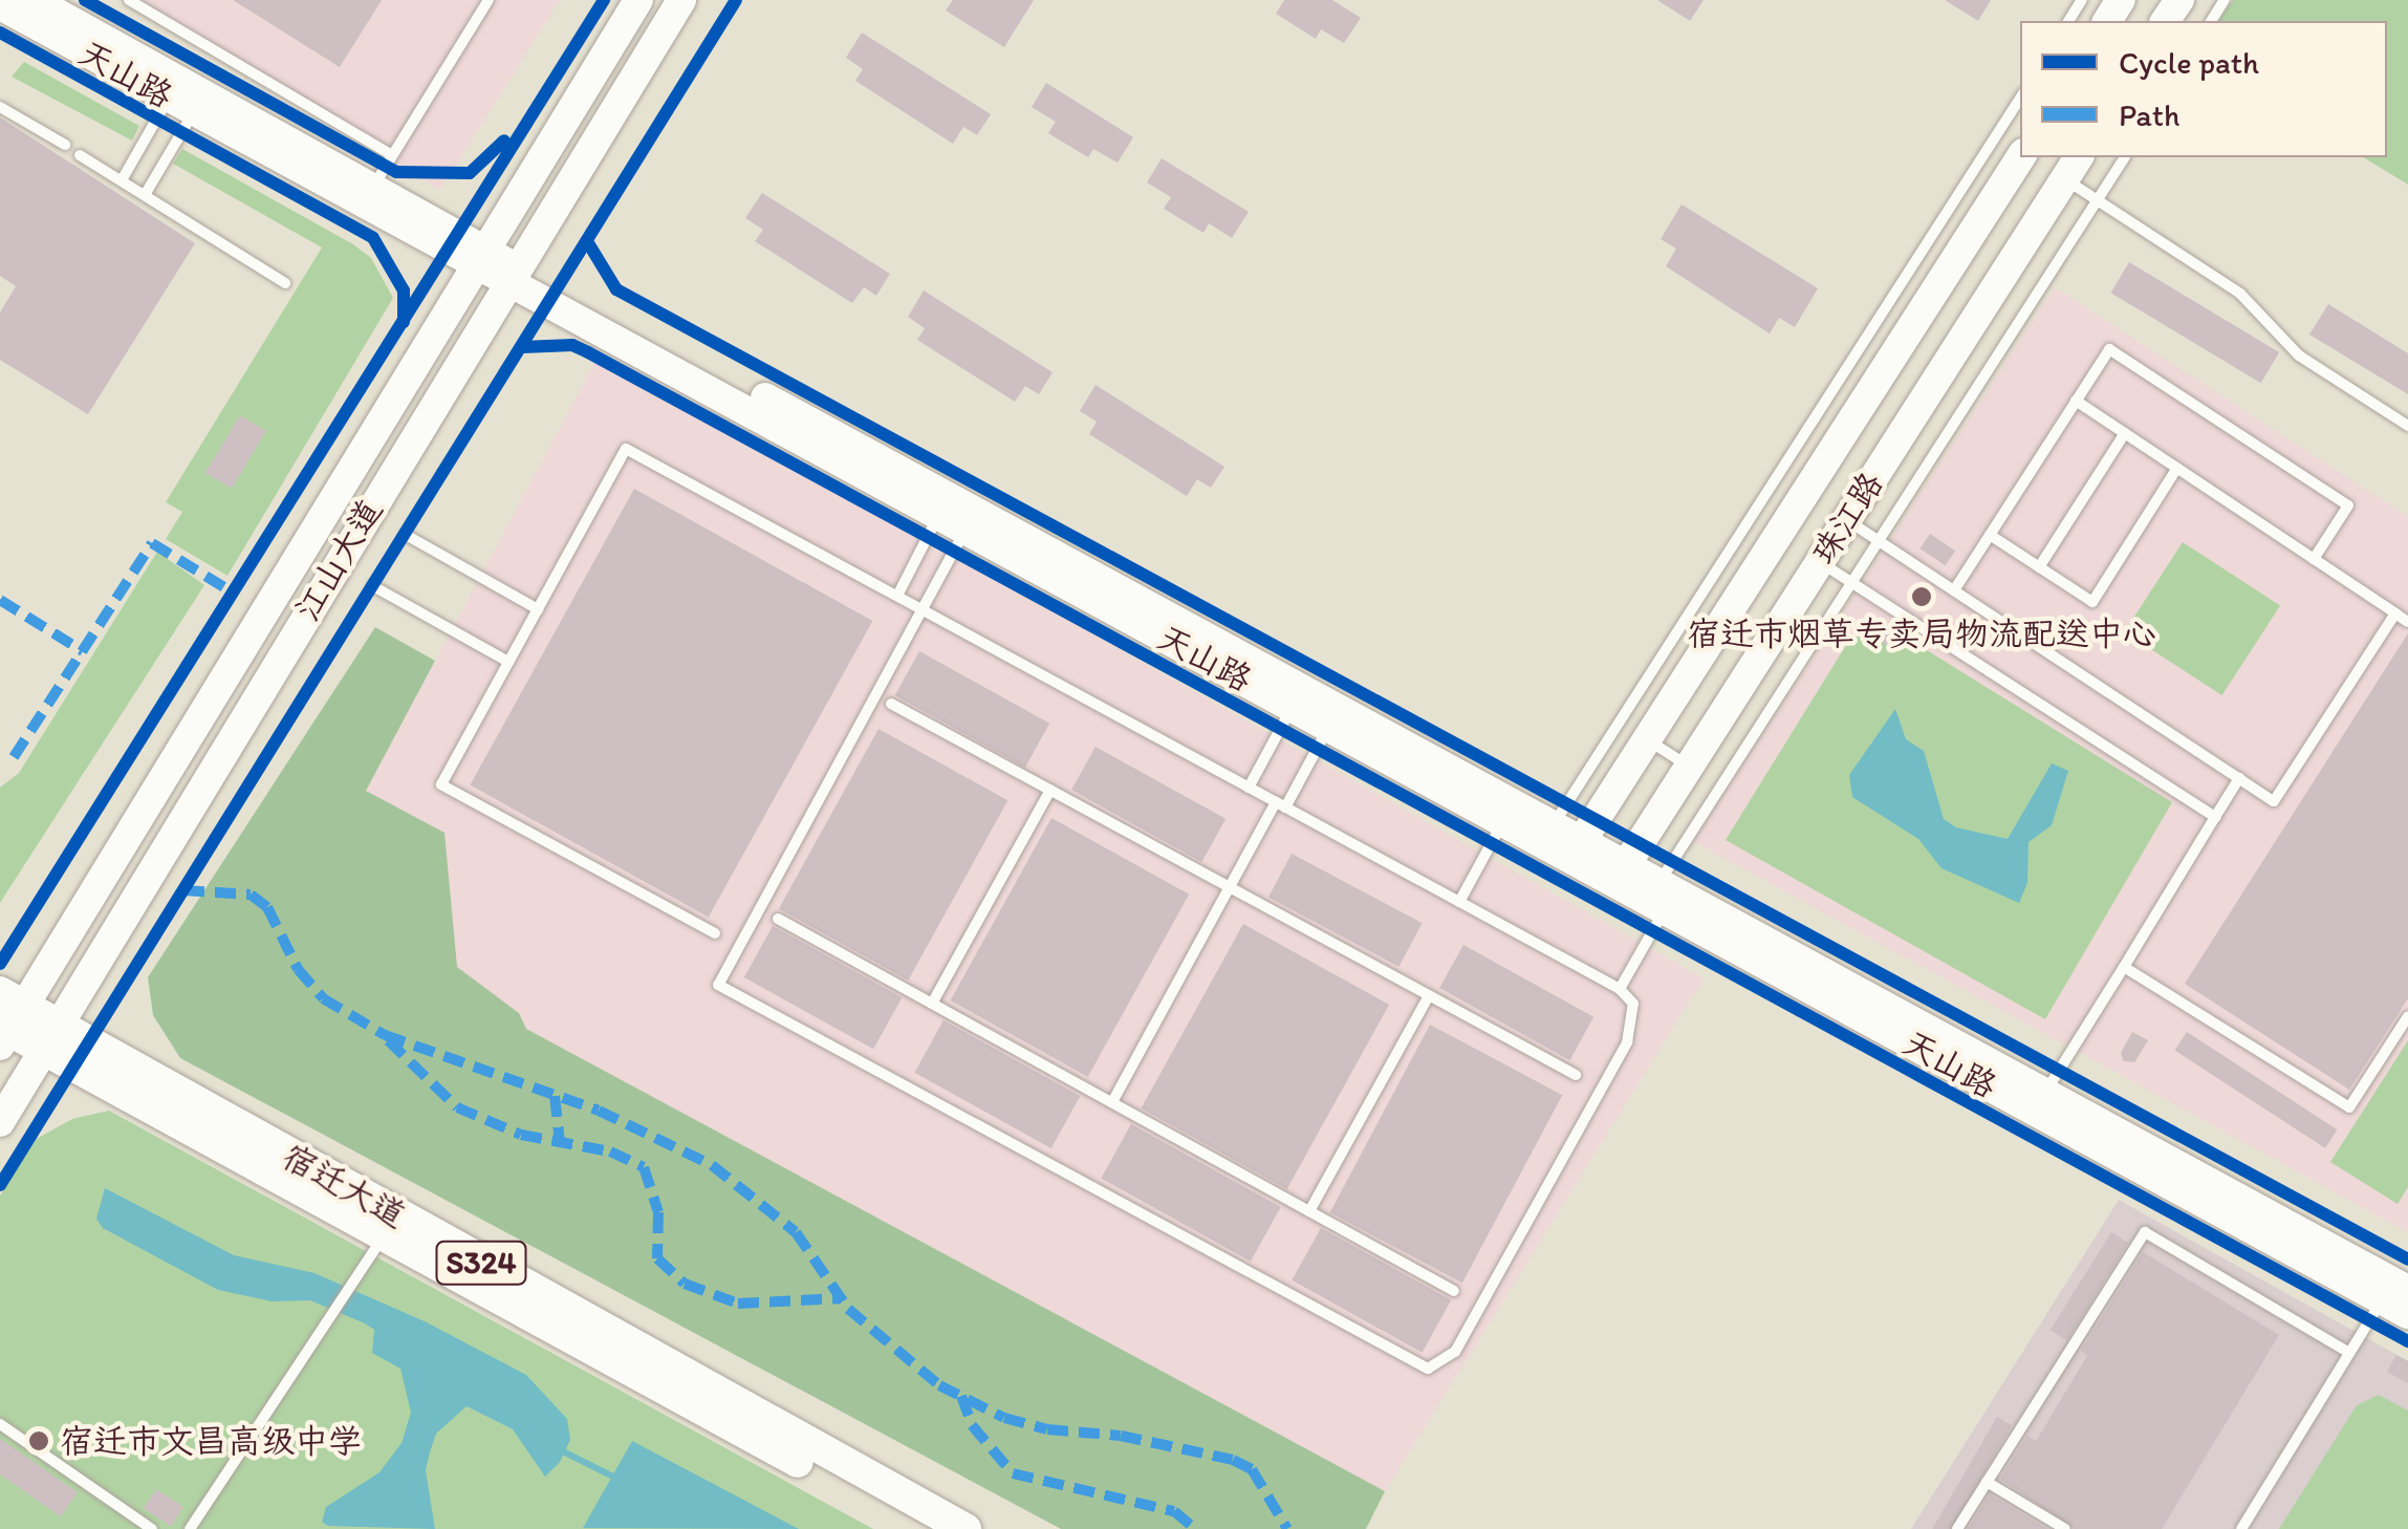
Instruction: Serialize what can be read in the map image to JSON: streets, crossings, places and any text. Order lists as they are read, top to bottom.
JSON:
{
  "streets": {
    "main road": ["宿迁大道", "S324"],
    "street": ["天山路", "珠江路", "江山大道"]
  },
  "crossings": [
    ["天山路", "珠江路"],
    ["天山路", "江山大道"],
    ["江山大道", "宿迁大道"]
  ],
  "places": ["宿迁市烟草专卖局物流配送中心", "宿迁市文昌高级中学"],
  "legend": ["Cycle path", "Path"]
}
